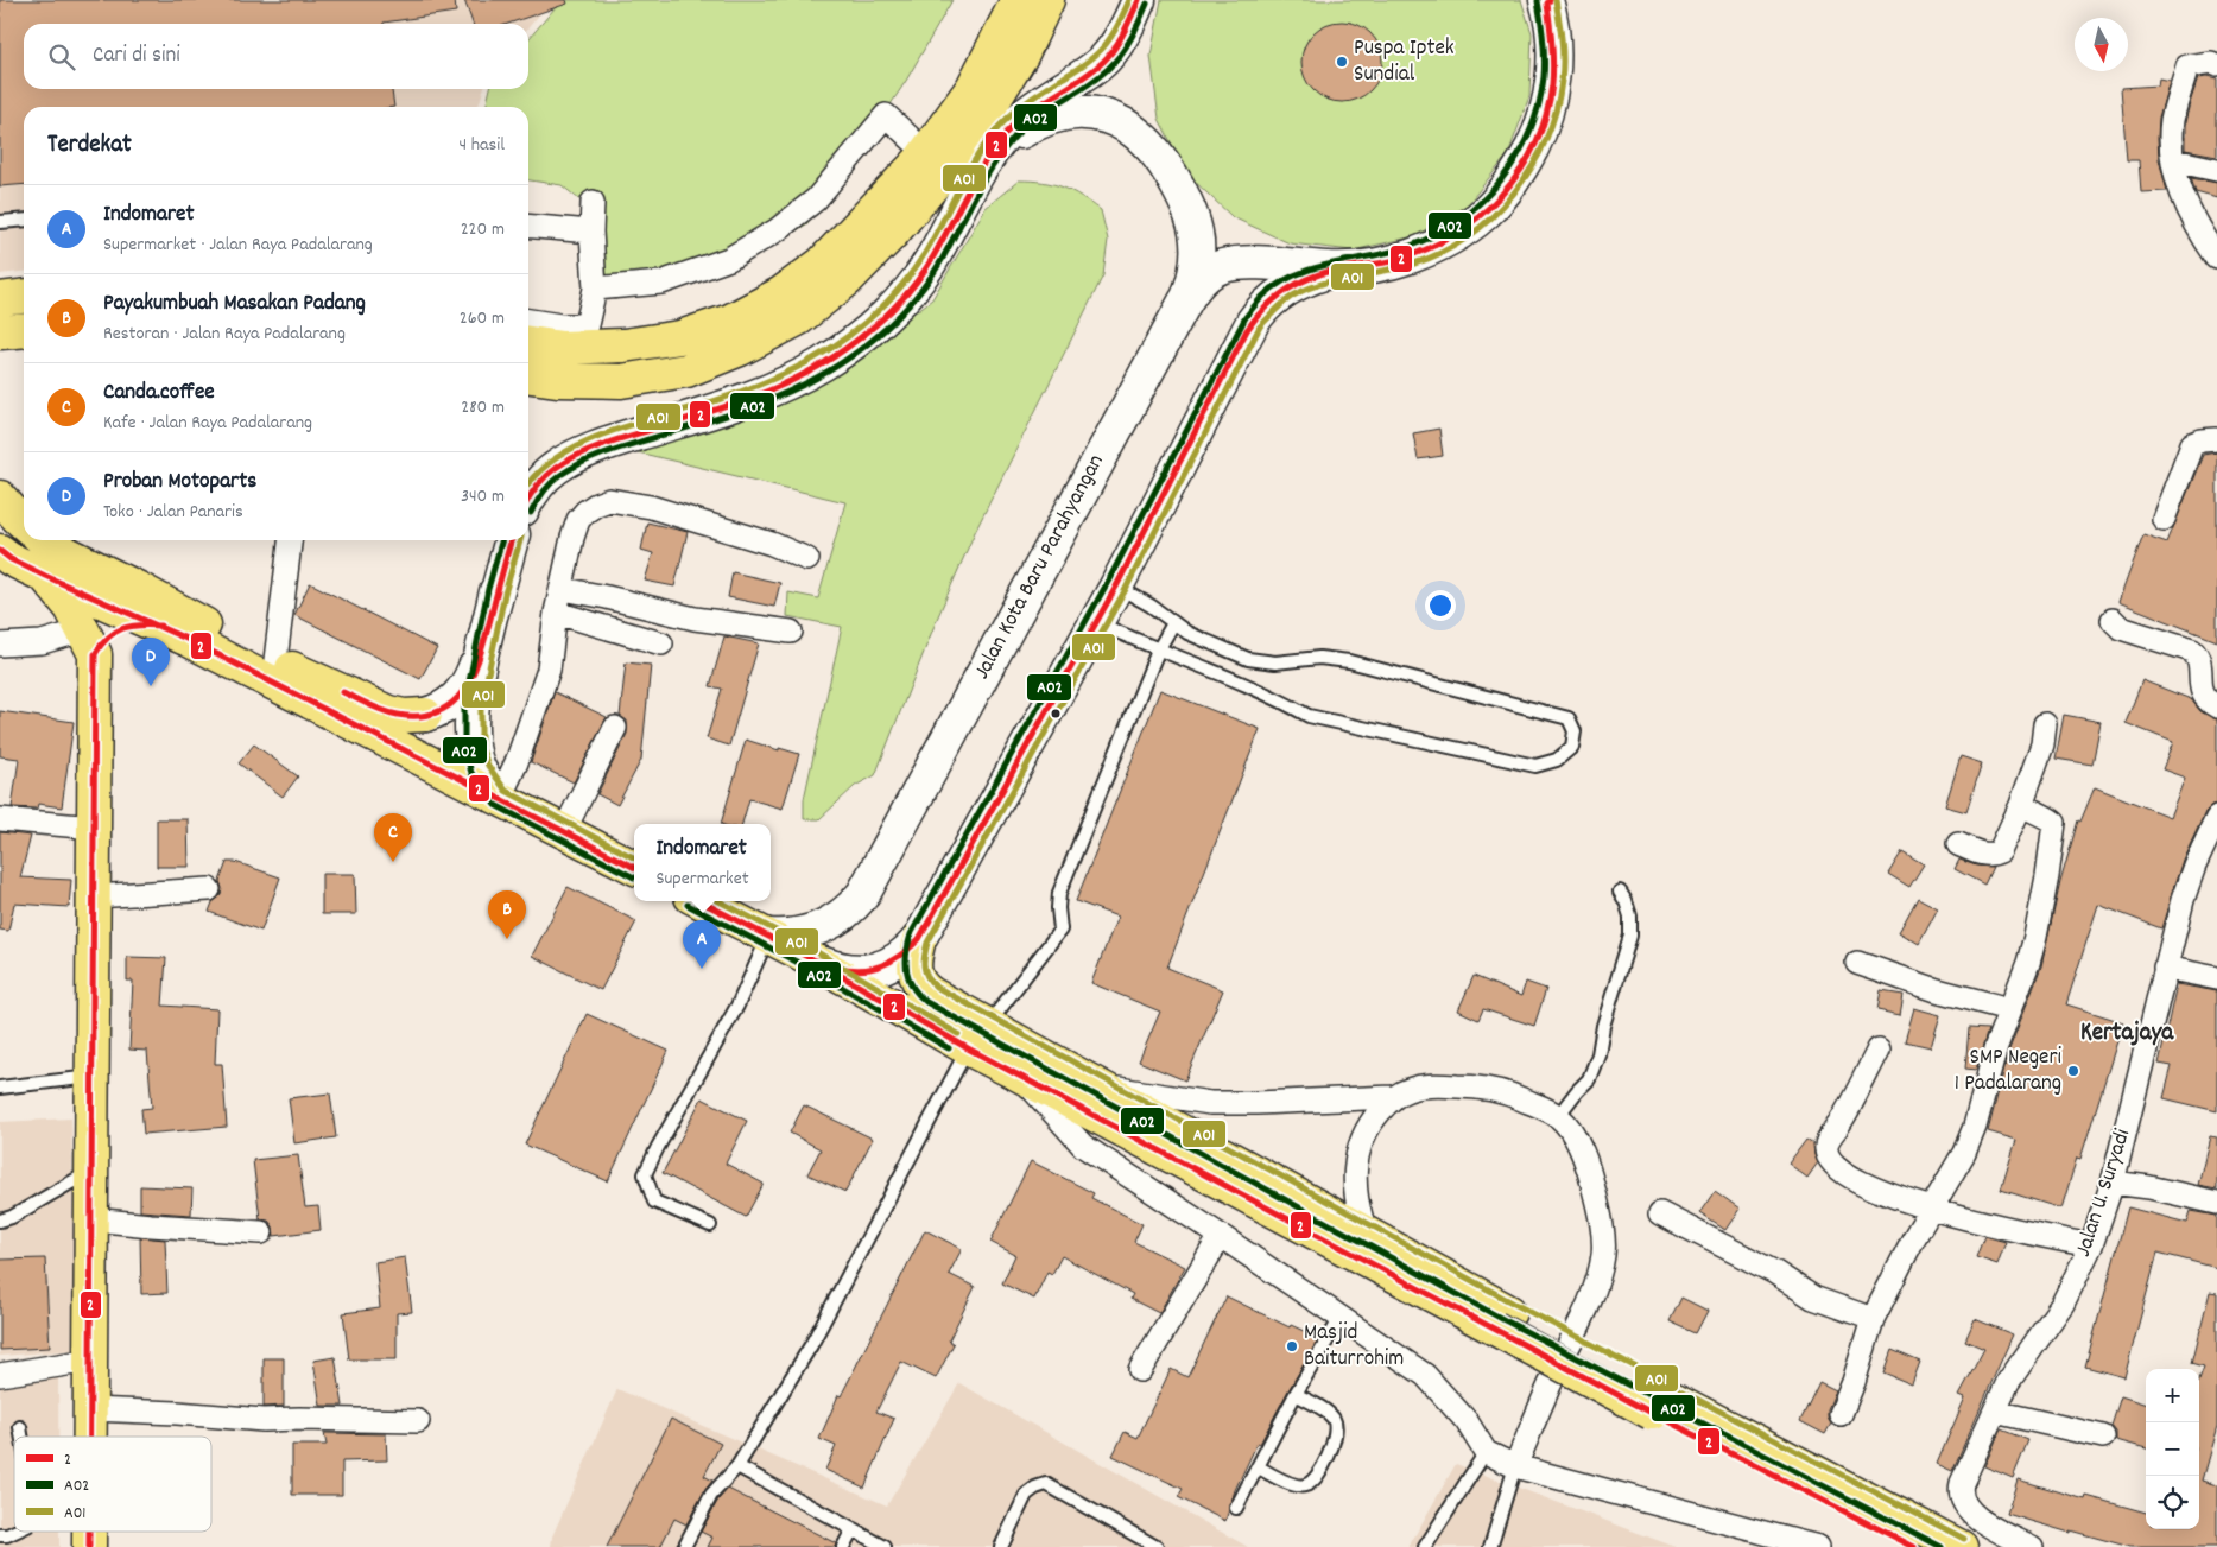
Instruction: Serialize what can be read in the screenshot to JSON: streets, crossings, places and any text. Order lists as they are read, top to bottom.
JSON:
{
  "streets": {
    "main road": ["Jalan Kota Baru Parahyangan"],
    "street": ["Jalan U. Suryadi"]
  },
  "districts": ["Kertajaya"],
  "places": ["Puspa Iptek Sundial", "SMP Negeri 1 Padalarang", "Masjid Baiturrohim"],
  "lines": ["transit line 2", "transit line A01", "transit line A02"],
  "legend": ["2", "A02", "A01"],
  "north": "bottom",
  "page": {
    "search": "Cari di sini",
    "heading": ["Terdekat", "4 hasil"],
    "list": [
      {
        "mark": "A",
        "name": "Indomaret",
        "note": "Supermarket · Jalan Raya Padalarang",
        "value": "220 m"
      },
      {
        "mark": "B",
        "name": "Payakumbuah Masakan Padang",
        "note": "Restoran · Jalan Raya Padalarang",
        "value": "260 m"
      },
      {
        "mark": "C",
        "name": "Canda.coffee",
        "note": "Kafe · Jalan Raya Padalarang",
        "value": "280 m"
      },
      {
        "mark": "D",
        "name": "Proban Motoparts",
        "note": "Toko · Jalan Panaris",
        "value": "340 m"
      }
    ],
    "pins": [
      "D",
      "C",
      "B",
      "A"
    ],
    "popup": ["Indomaret", "Supermarket"],
    "map_buttons": ["+", "−"]
  }
}
